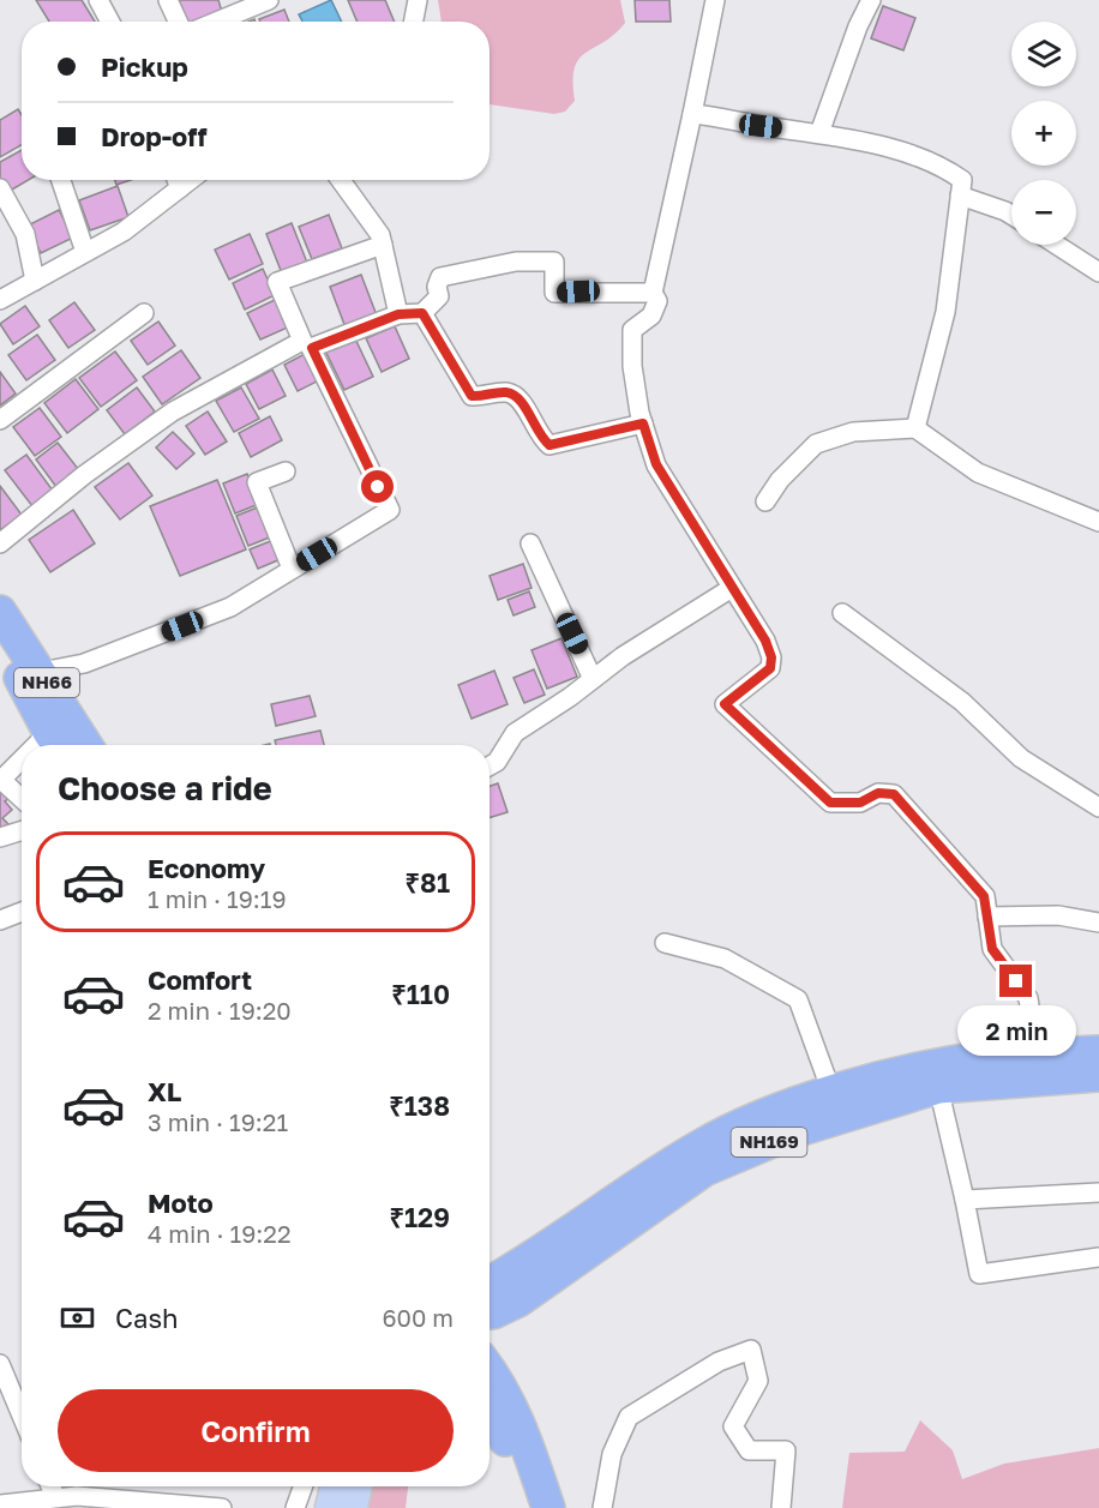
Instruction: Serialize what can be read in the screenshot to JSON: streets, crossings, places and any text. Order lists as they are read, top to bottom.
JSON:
{
  "streets": {
    "highway": ["NH66", "NH169"]
  },
  "page": {
    "map_buttons": ["+", "−"],
    "banner": ["Pickup", "Drop-off"],
    "heading": "Choose a ride",
    "list": [
      {
        "name": "Economy",
        "note": "1 min · 19:19",
        "value": "₹81"
      },
      {
        "name": "Comfort",
        "note": "2 min · 19:20",
        "value": "₹110"
      },
      {
        "name": "XL",
        "note": "3 min · 19:21",
        "value": "₹138"
      },
      {
        "name": "Moto",
        "note": "4 min · 19:22",
        "value": "₹129"
      }
    ],
    "bubble": "2 min",
    "pay": ["Cash", "600 m"],
    "buttons": "Confirm"
  }
}
